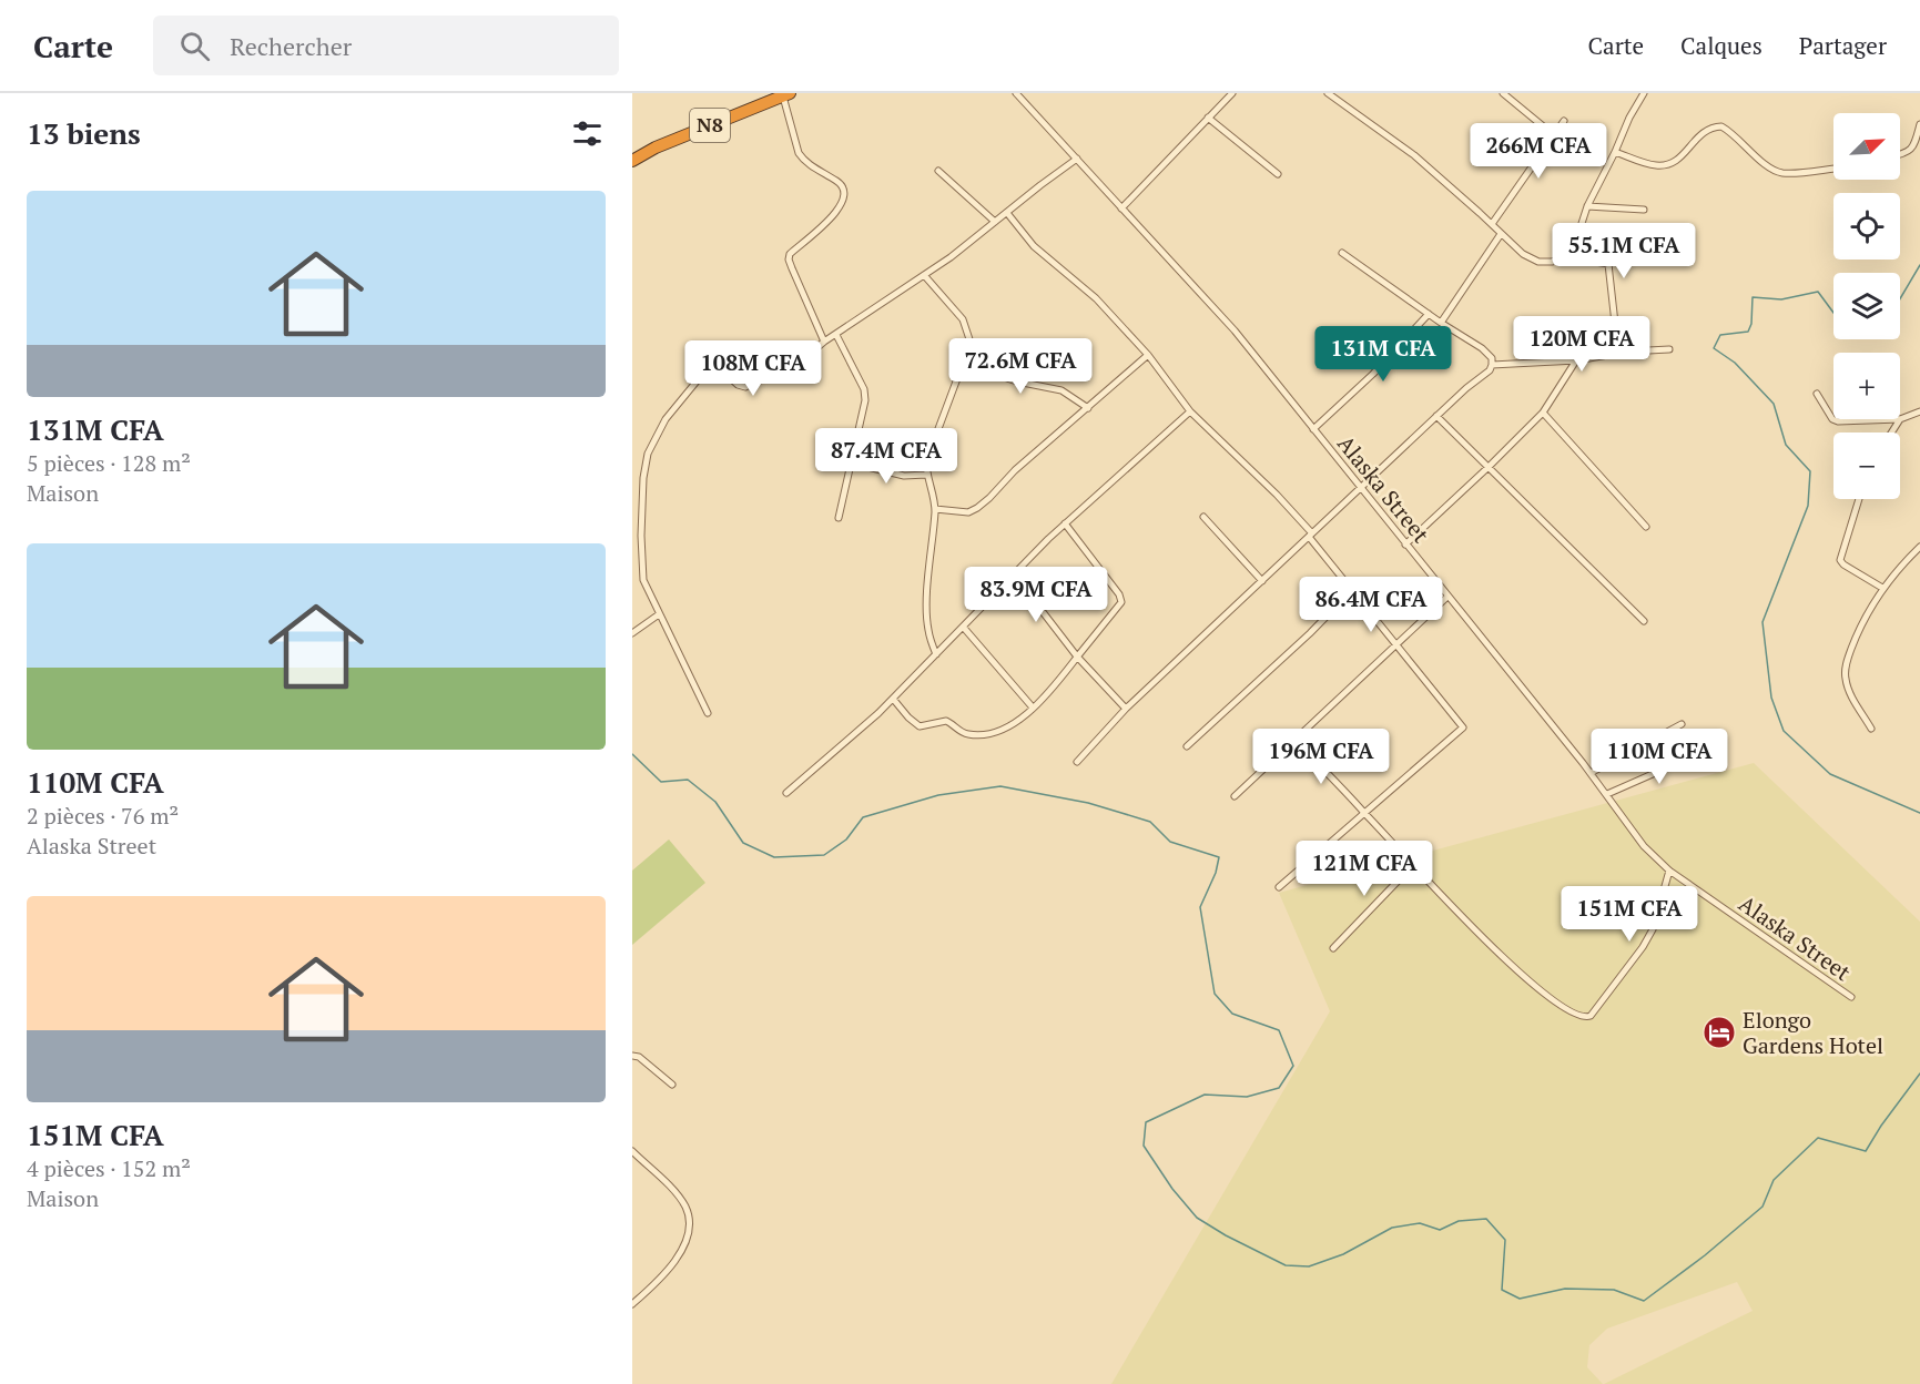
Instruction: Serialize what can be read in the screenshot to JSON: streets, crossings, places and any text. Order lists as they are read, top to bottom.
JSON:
{
  "streets": {
    "highway": ["N8"],
    "street": ["Alaska Street"]
  },
  "places": {
    "hotel": ["Elongo Gardens Hotel"]
  },
  "north": "top right",
  "page": {
    "header": "Carte",
    "search": "Rechercher",
    "nav": ["Carte", "Calques", "Partager"],
    "heading": "13 biens",
    "map_buttons": ["+", "−"],
    "price": [
      "266M CFA",
      "55.1M CFA",
      "120M CFA",
      "131M CFA",
      "72.6M CFA",
      "108M CFA",
      "87.4M CFA",
      "83.9M CFA",
      "86.4M CFA",
      "196M CFA",
      "110M CFA",
      "121M CFA",
      "151M CFA"
    ],
    "list": [
      {
        "name": "131M CFA",
        "note": "5 pièces · 128 m² · Maison"
      },
      {
        "name": "110M CFA",
        "note": "2 pièces · 76 m² · Alaska Street"
      },
      {
        "name": "151M CFA",
        "note": "4 pièces · 152 m² · Maison"
      }
    ]
  }
}
